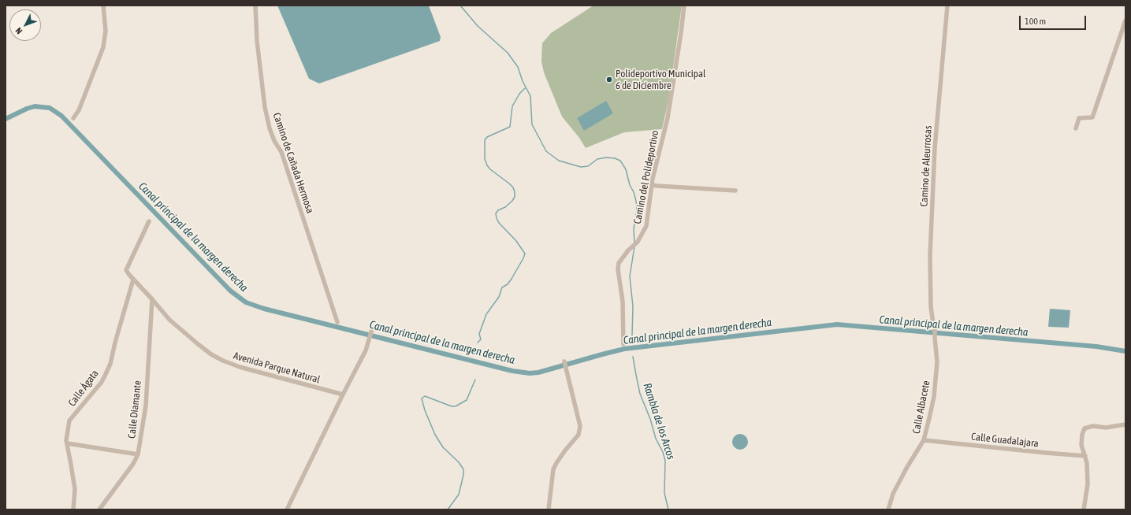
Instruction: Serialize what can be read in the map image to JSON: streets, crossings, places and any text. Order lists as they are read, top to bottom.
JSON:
{
  "streets": {
    "street": [
      "Camino de Cañada Hermosa",
      "Camino de Aleurrosas",
      "Camino del Polideportivo",
      "Avenida Parque Natural",
      "Calle Ágata",
      "Calle Albacete",
      "Calle Diamante",
      "Calle Guadalajara"
    ]
  },
  "crossings": [
    ["Camino de Aleurrosas", "Calle Albacete"],
    ["Avenida Parque Natural", "Calle Ágata"],
    ["Avenida Parque Natural", "Calle Diamante"],
    ["Calle Albacete", "Calle Guadalajara"]
  ],
  "water": ["Canal principal de la margen derecha", "Rambla de los Arcos"],
  "places": ["Polideportivo Municipal 6 de Diciembre"],
  "scale_bar": "100 m",
  "north": "bottom left"
}
